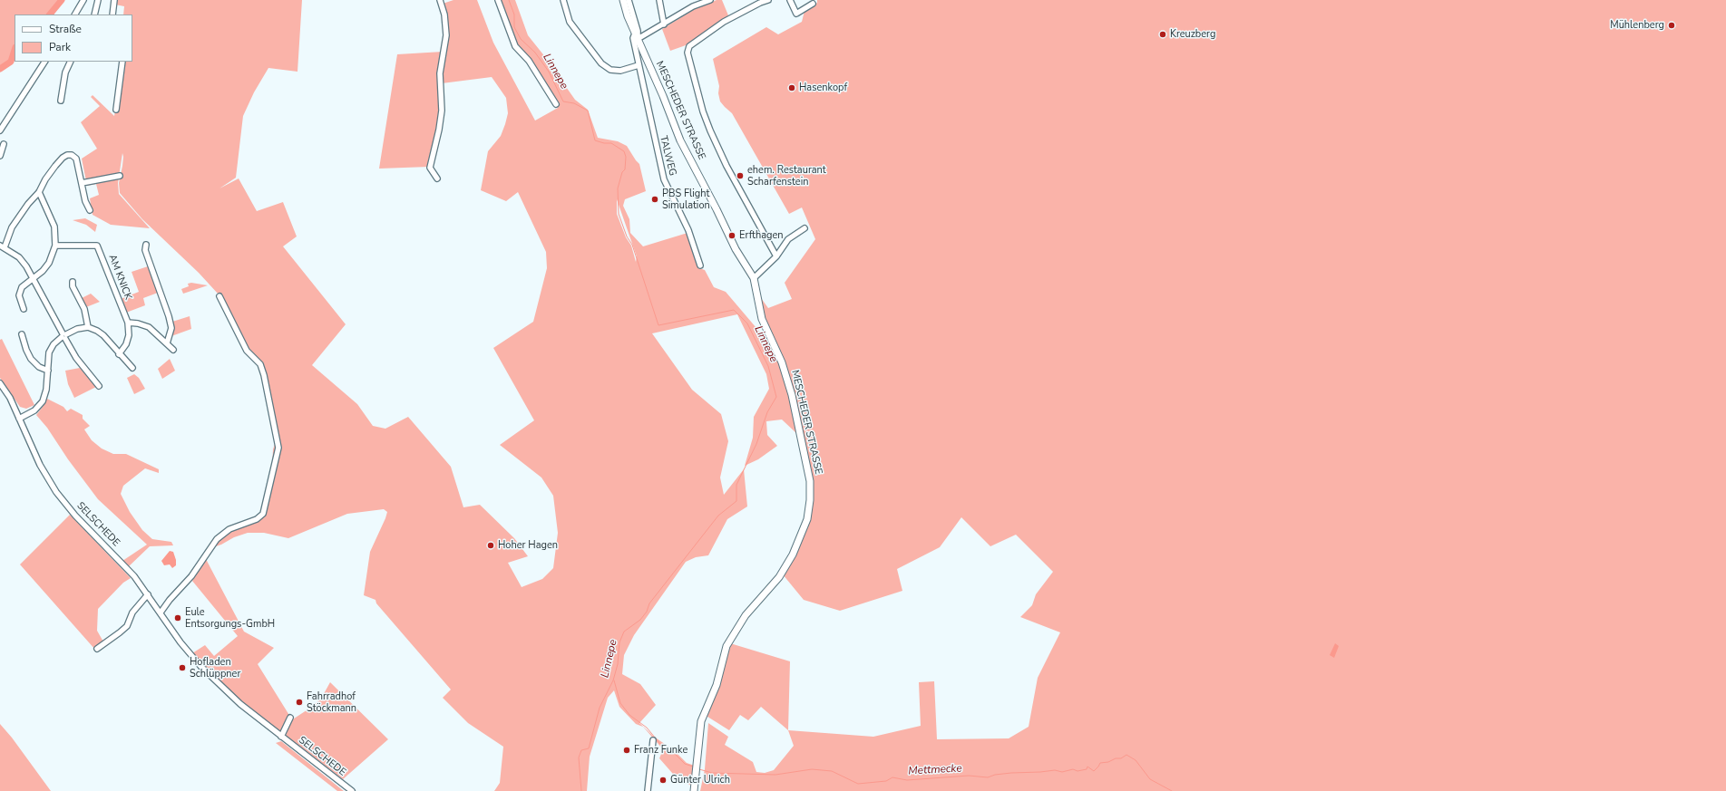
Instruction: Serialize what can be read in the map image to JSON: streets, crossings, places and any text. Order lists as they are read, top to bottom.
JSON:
{
  "streets": {
    "main road": ["MESCHEDER STRASSE"],
    "street": ["TALWEG", "AM KNICK", "SELSCHEDE"]
  },
  "crossings": [
    ["MESCHEDER STRASSE", "TALWEG"]
  ],
  "water": ["Linnepe", "Mettmecke"],
  "places": [
    "Mühlenberg",
    "Kreuzberg",
    "Hasenkopf",
    "ehem. Restaurant Scharfenstein",
    "PBS Flight Simulation",
    "Erfthagen",
    "Hoher Hagen",
    "Eule Entsorgungs-GmbH",
    "Hofladen Schlüppner",
    "Fahrradhof Stöckmann",
    "Franz Funke",
    "Günter Ulrich"
  ],
  "legend": ["Straße", "Park"]
}
